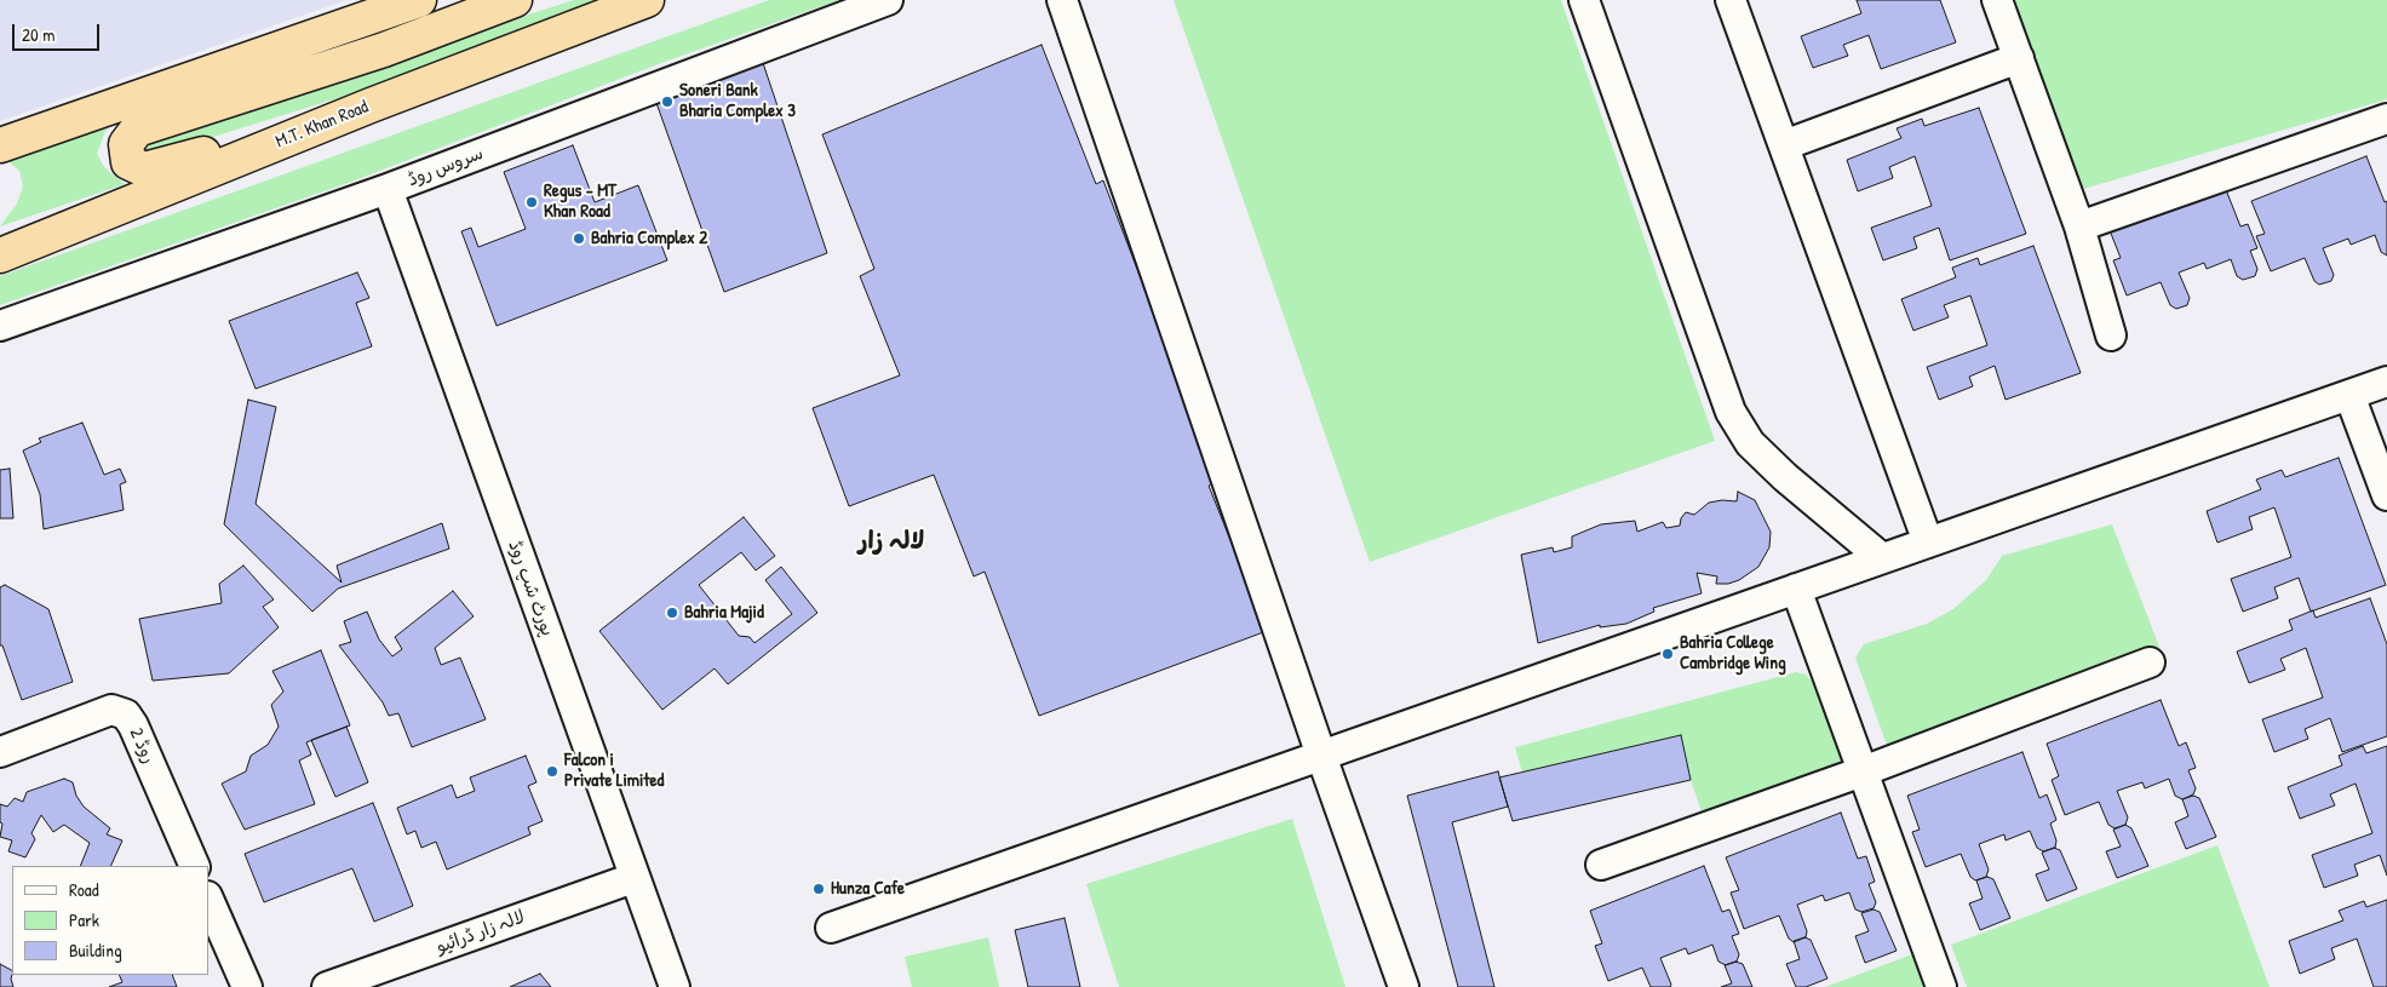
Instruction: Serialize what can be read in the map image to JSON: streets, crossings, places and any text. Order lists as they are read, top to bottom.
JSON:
{
  "streets": {
    "highway": ["M.T. Khan Road"],
    "street": [
      "سروس روڈ",
      "پورٹ شپ روڈ",
      "روڈ 2",
      "لالہ زار ڈرائیو"
    ]
  },
  "crossings": [
    ["سروس روڈ", "پورٹ شپ روڈ"],
    ["پورٹ شپ روڈ", "لالہ زار ڈرائیو"]
  ],
  "districts": ["لالہ زار"],
  "places": [
    "Soneri Bank Bharia Complex 3",
    "Regus - MT Khan Road",
    "Bahria Complex 2",
    "Bahria Majid",
    "Bahria College Cambridge Wing",
    "Falcon i Private Limited",
    "Hunza Cafe"
  ],
  "legend": ["Road", "Park", "Building"],
  "scale_bar": "20 m"
}
